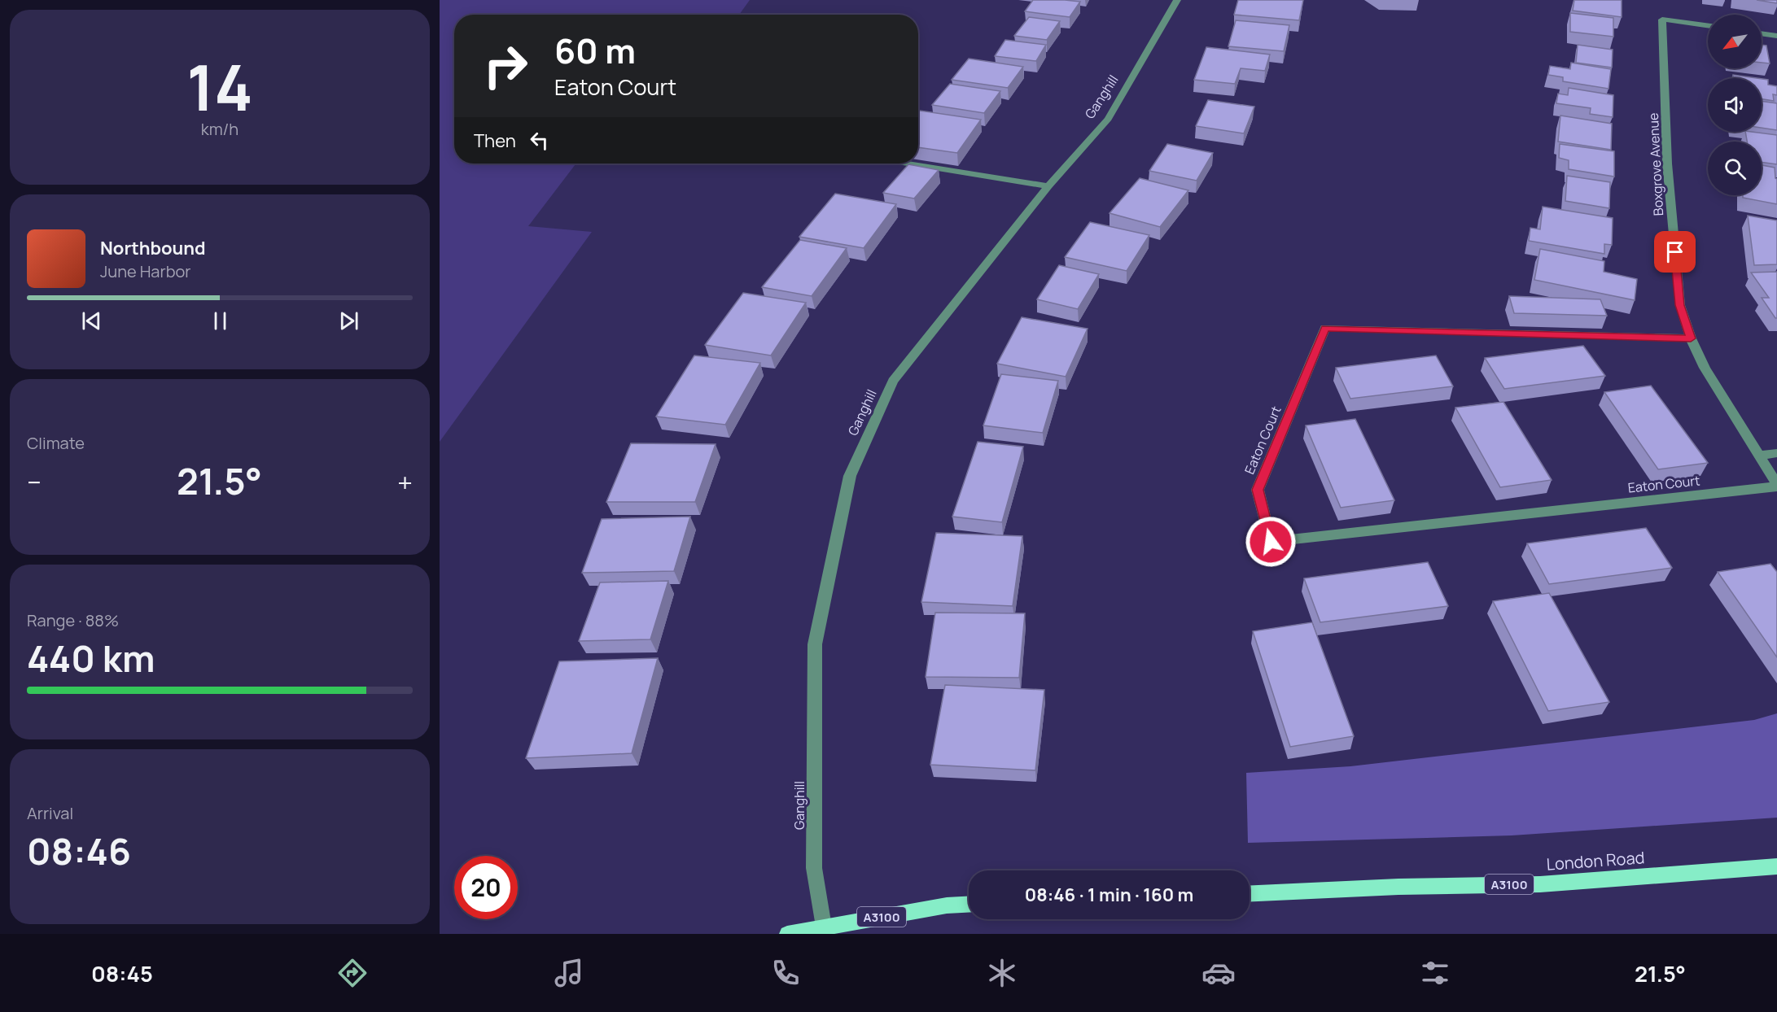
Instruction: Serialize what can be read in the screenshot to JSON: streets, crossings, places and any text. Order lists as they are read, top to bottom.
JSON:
{
  "streets": {
    "main road": ["London Road", "A3100"],
    "street": ["Ganghill", "Boxgrove Avenue", "Eaton Court"]
  },
  "crossings": [
    ["Ganghill", "A3100"],
    ["Boxgrove Avenue", "Eaton Court"]
  ],
  "north": "bottom left",
  "page": {
    "tile": [
      ["14", "km/h"],
      "Climate",
      ["Range · 88%", "440 km"],
      ["Arrival", "08:46"]
    ],
    "turn": ["60 m", "Eaton Court"],
    "then": "Then",
    "song": ["Northbound", "June Harbor"],
    "heat": ["−", "21.5°", "+"],
    "limit": "20",
    "trip": "08:46 · 1 min · 160 m",
    "tabs": ["08:45", "21.5°"]
  }
}
